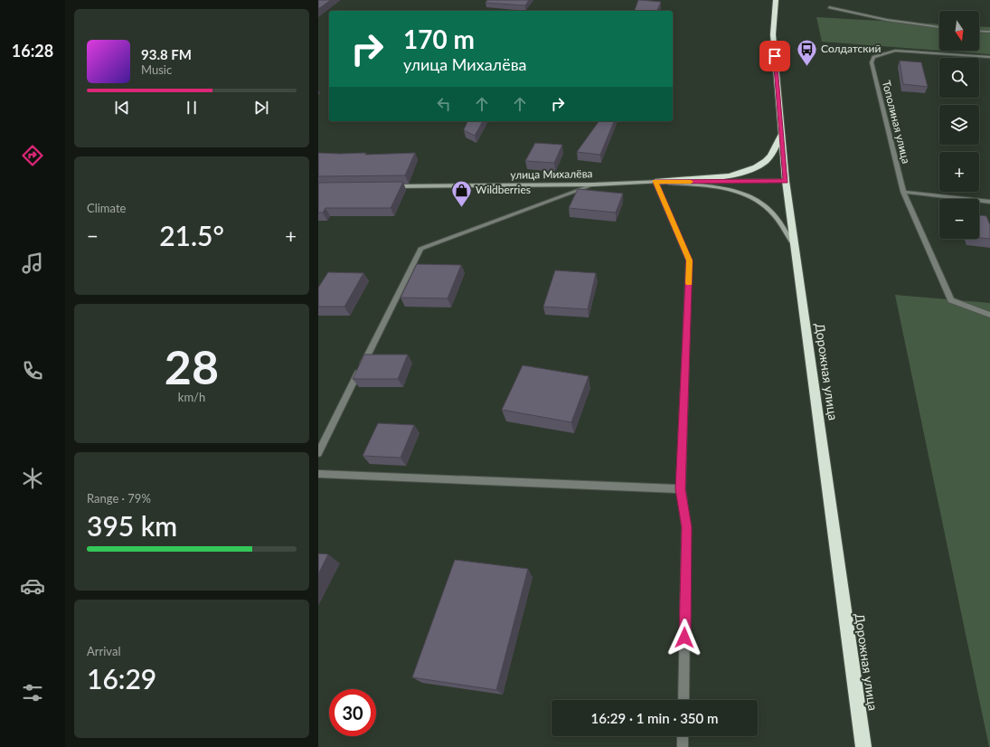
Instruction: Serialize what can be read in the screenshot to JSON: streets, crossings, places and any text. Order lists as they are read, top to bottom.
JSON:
{
  "streets": {
    "highway": ["Дорожная улица"],
    "street": ["Тополиная улица", "улица Михалёва"]
  },
  "crossings": [
    ["улица Михалёва", "Дорожная улица"]
  ],
  "places": {
    "bus stop": ["Солдатский"],
    "shop": ["Wildberries"]
  },
  "north": "bottom",
  "page": {
    "tabs": "16:28",
    "map_buttons": ["+", "−"],
    "turn": ["170 m", "улица Михалёва"],
    "song": ["93.8 FM", "Music"],
    "tile": [
      "Climate",
      ["28", "km/h"],
      ["Range · 79%", "395 km"],
      ["Arrival", "16:29"]
    ],
    "heat": ["−", "21.5°", "+"],
    "limit": "30",
    "trip": "16:29 · 1 min · 350 m"
  }
}
